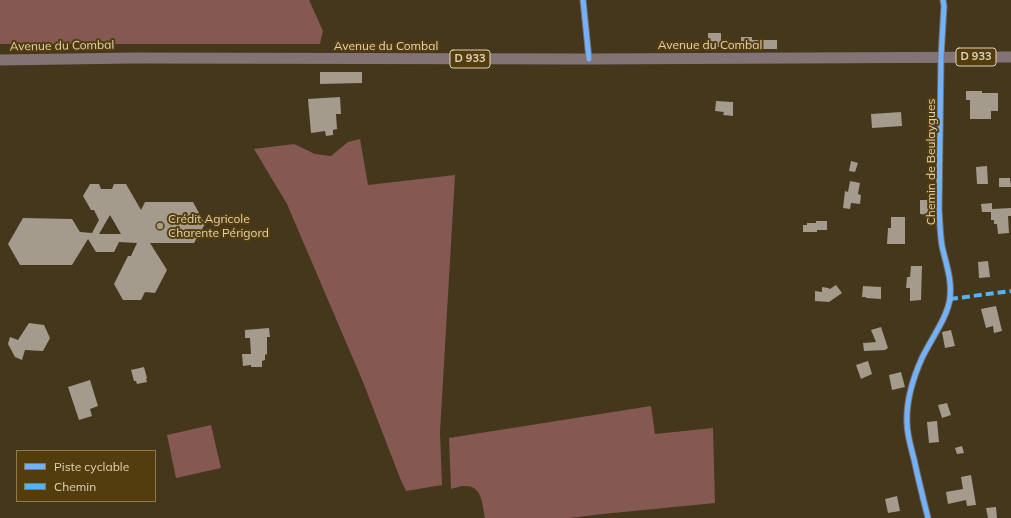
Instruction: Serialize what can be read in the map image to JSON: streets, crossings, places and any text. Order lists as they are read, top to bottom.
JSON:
{
  "streets": {
    "main road": ["Avenue du Combal", "D 933"],
    "street": ["Chemin de Beulaygues"]
  },
  "crossings": [
    ["Avenue du Combal", "D 933"],
    ["Avenue du Combal", "Chemin de Beulaygues"],
    ["D 933", "Chemin de Beulaygues"]
  ],
  "places": ["Crédit Agricole Charente Périgord"],
  "legend": ["Piste cyclable", "Chemin"]
}
